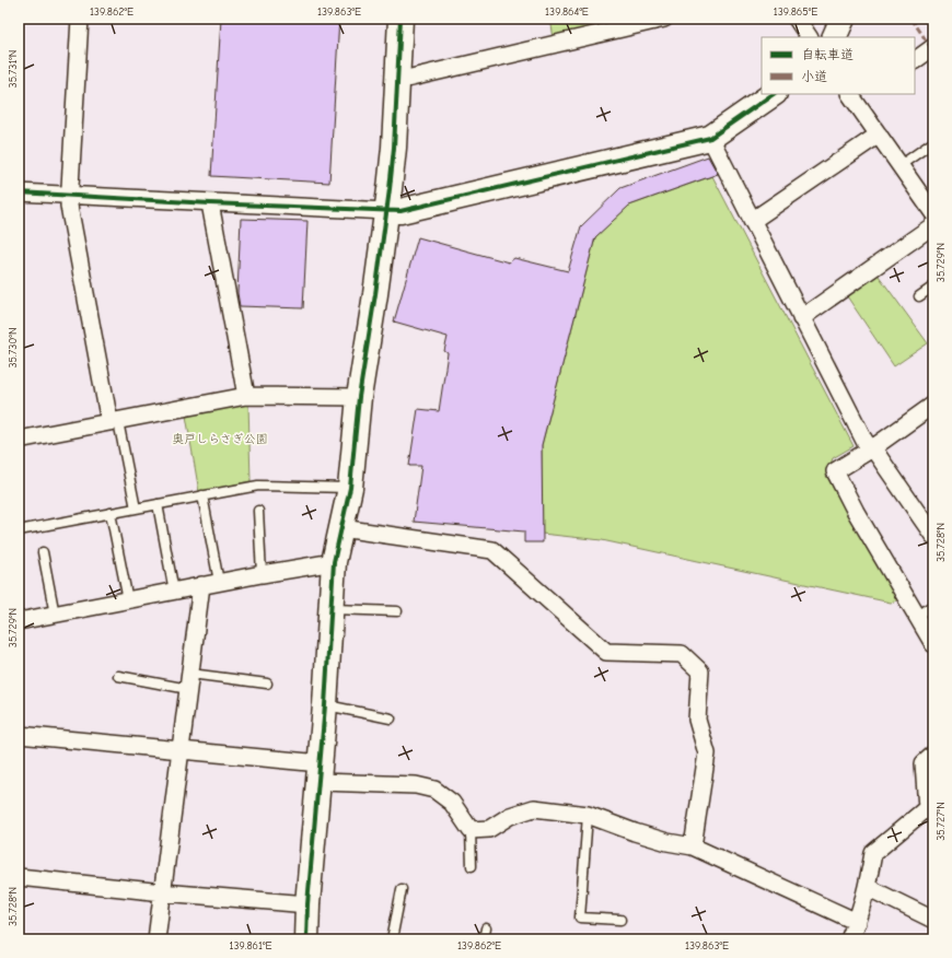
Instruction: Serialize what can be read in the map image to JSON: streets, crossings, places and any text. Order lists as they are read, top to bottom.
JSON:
{
  "parks": ["奥戸しらさぎ公園"],
  "legend": ["自転車道", "小道"],
  "coordinates": [
    "139.862°E",
    "139.863°E",
    "139.864°E",
    "139.865°E",
    "35.731°N",
    "35.729°N",
    "35.730°N",
    "35.728°N",
    "35.727°N",
    "139.861°E"
  ]
}
